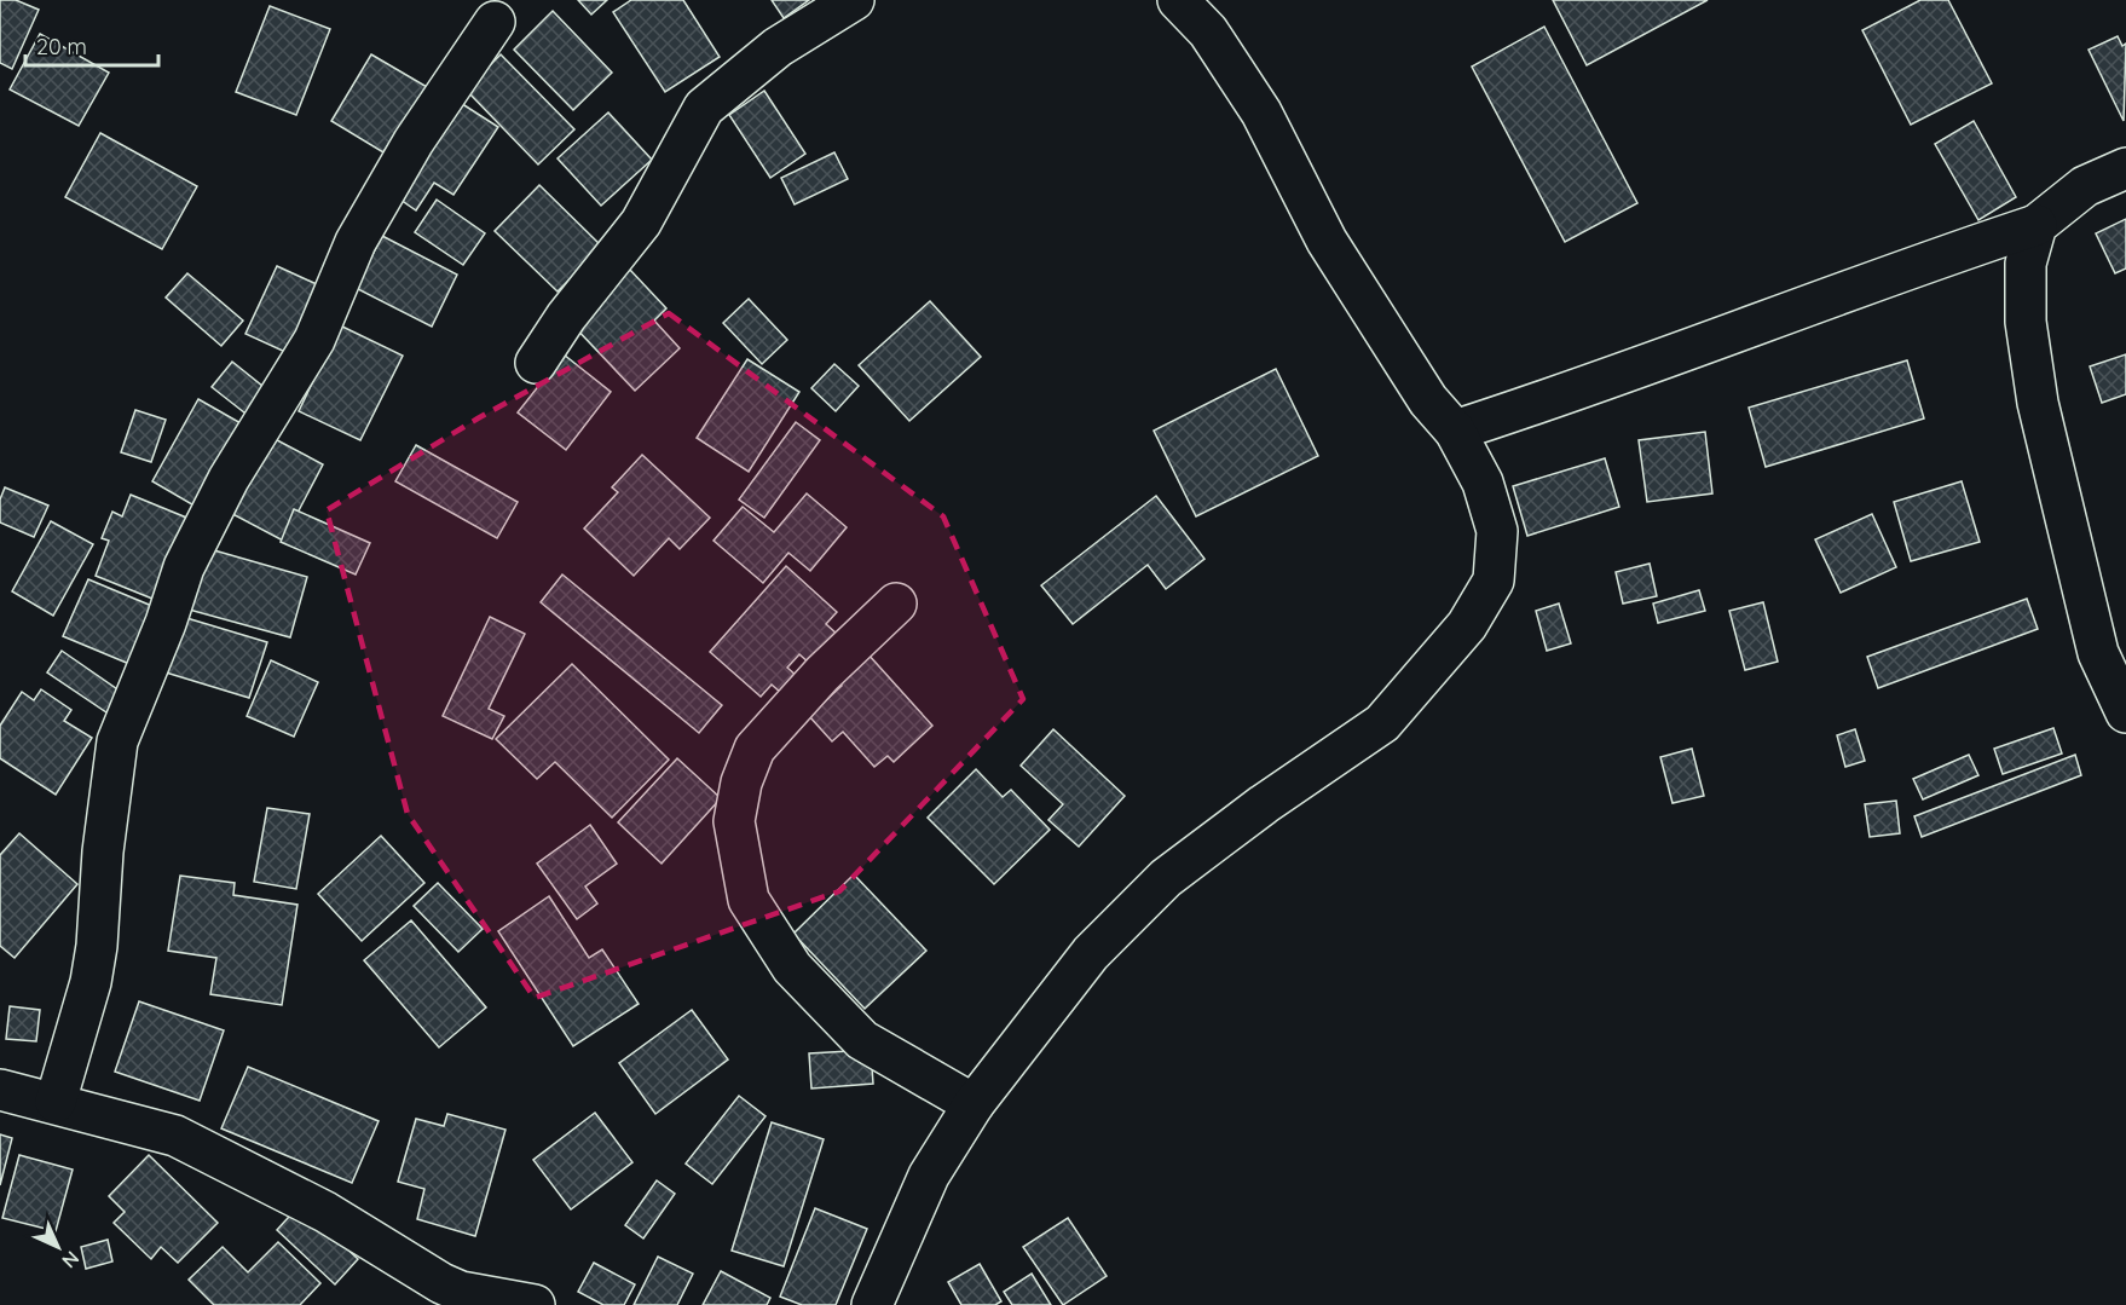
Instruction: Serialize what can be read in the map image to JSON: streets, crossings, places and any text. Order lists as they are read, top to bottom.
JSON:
{
  "scale_bar": "20 m",
  "north": "bottom right"
}
